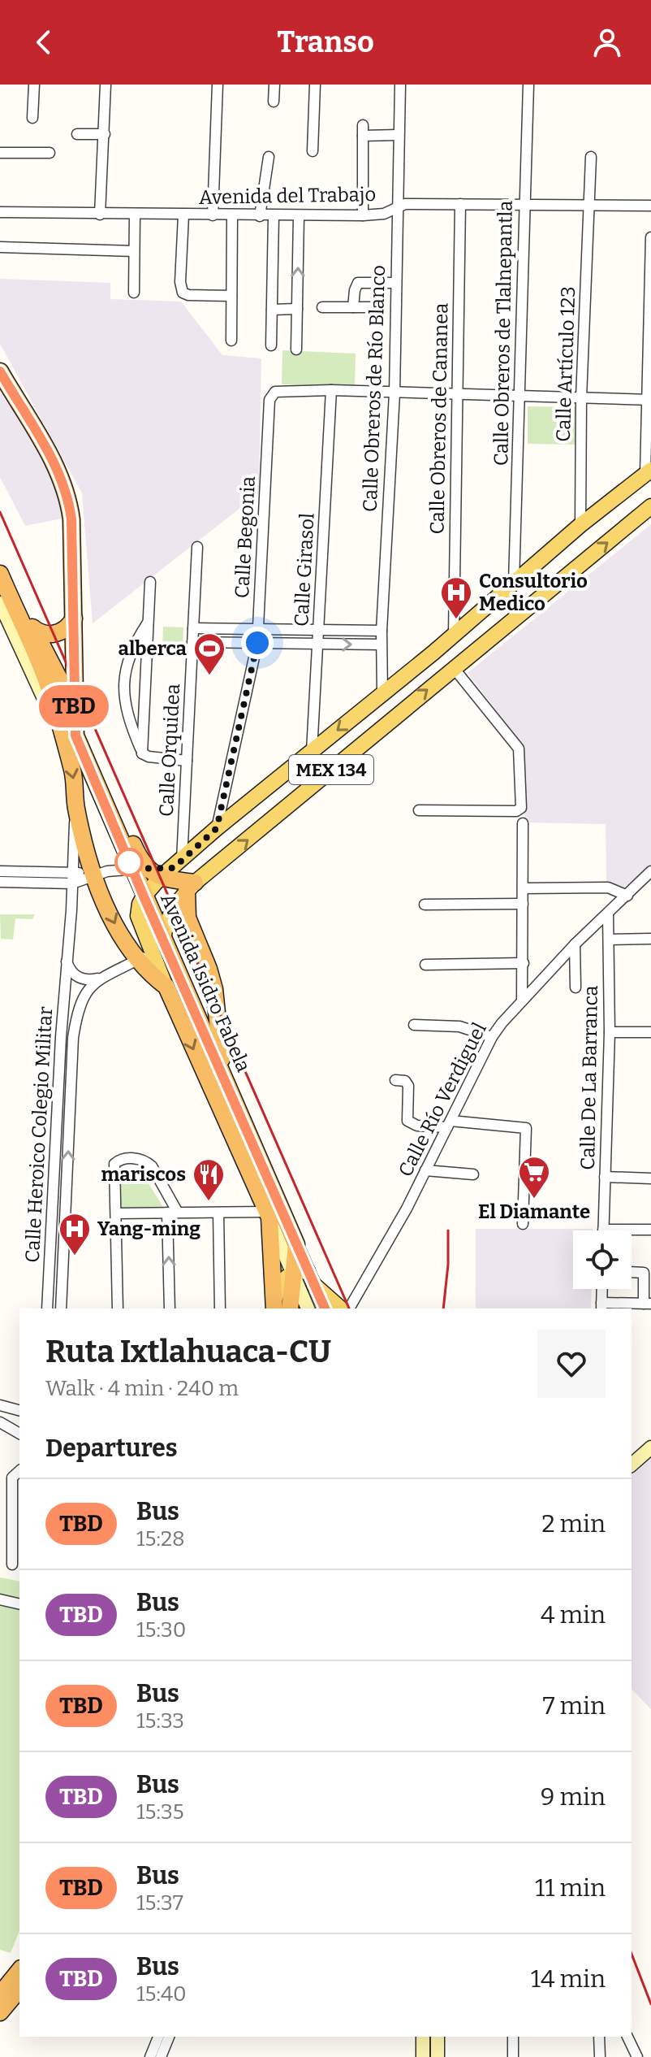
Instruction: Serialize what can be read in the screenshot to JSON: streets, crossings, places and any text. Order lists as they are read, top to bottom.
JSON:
{
  "streets": {
    "highway": ["Avenida Isidro Fabela"],
    "main road": ["MEX 134"],
    "street": [
      "Avenida del Trabajo",
      "Calle Obreros de Tlalnepantla",
      "Calle Artículo 123",
      "Calle Obreros de Río Blanco",
      "Calle Obreros de Cananea",
      "Calle Begonia",
      "Calle Girasol",
      "Calle Orquidea",
      "Calle De La Barranca",
      "Calle Río Verdiguel",
      "Calle Heroico Colegio Militar"
    ]
  },
  "crossings": [
    ["Avenida del Trabajo", "Calle Obreros de Tlalnepantla"],
    ["Avenida del Trabajo", "Calle Artículo 123"],
    ["Avenida del Trabajo", "Calle Obreros de Río Blanco"],
    ["Avenida del Trabajo", "Calle Obreros de Cananea"],
    ["Calle Obreros de Tlalnepantla", "MEX 134"],
    ["Calle Artículo 123", "MEX 134"],
    ["Calle Obreros de Río Blanco", "MEX 134"],
    ["Calle Obreros de Cananea", "MEX 134"],
    ["Calle Begonia", "Calle Girasol"],
    ["Calle Begonia", "MEX 134"],
    ["Calle Girasol", "MEX 134"],
    ["Calle Orquidea", "MEX 134"],
    ["Calle Orquidea", "Avenida Isidro Fabela"],
    ["MEX 134", "Avenida Isidro Fabela"],
    ["Avenida Isidro Fabela", "Calle Heroico Colegio Militar"],
    ["Calle De La Barranca", "Calle Río Verdiguel"]
  ],
  "places": {
    "hospital": ["Consultorio Medico", "Yang-ming"],
    "sports": ["alberca"],
    "supermarket": ["El Diamante"],
    "restaurant": ["mariscos"]
  },
  "lines": ["bus line TBD"],
  "page": {
    "header": "Transo",
    "on_map": "TBD",
    "heading": [
      ["Ruta Ixtlahuaca-CU", "Walk · 4 min · 240 m"],
      "Departures"
    ],
    "list": [
      {
        "mark": "TBD",
        "name": "Bus",
        "note": "15:28",
        "value": "2 min"
      },
      {
        "mark": "TBD",
        "name": "Bus",
        "note": "15:30",
        "value": "4 min"
      },
      {
        "mark": "TBD",
        "name": "Bus",
        "note": "15:33",
        "value": "7 min"
      },
      {
        "mark": "TBD",
        "name": "Bus",
        "note": "15:35",
        "value": "9 min"
      },
      {
        "mark": "TBD",
        "name": "Bus",
        "note": "15:37",
        "value": "11 min"
      },
      {
        "mark": "TBD",
        "name": "Bus",
        "note": "15:40",
        "value": "14 min"
      }
    ]
  }
}
